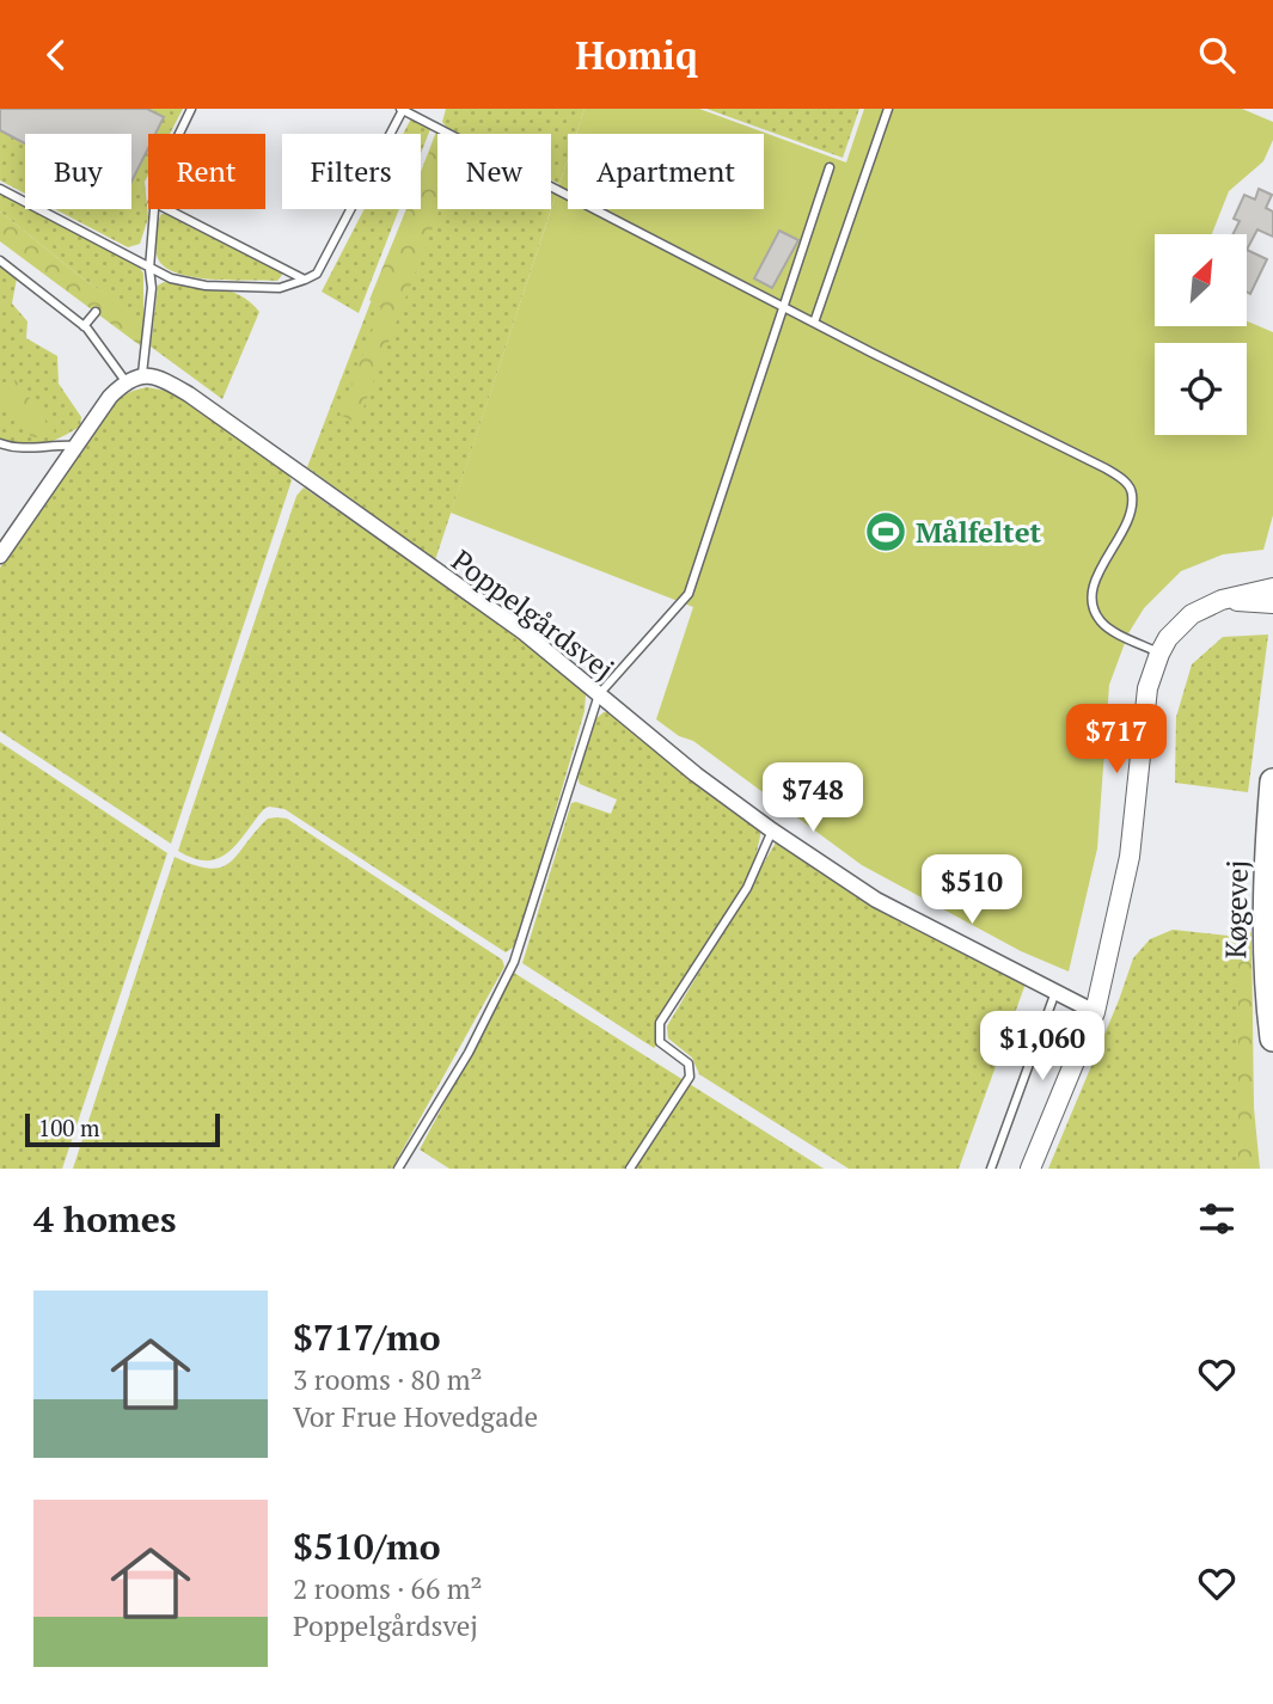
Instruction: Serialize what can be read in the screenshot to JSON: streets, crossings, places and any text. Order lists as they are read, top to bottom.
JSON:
{
  "streets": {
    "main road": ["Køgevej"],
    "street": ["Poppelgårdsvej"]
  },
  "places": {
    "sports": ["Målfeltet"]
  },
  "scale_bar": "100 m",
  "north": "top right",
  "page": {
    "header": "Homiq",
    "chip": [
      "Buy",
      "Rent",
      "Filters",
      "New",
      "Apartment"
    ],
    "price": [
      "$717",
      "$748",
      "$510",
      "$1,060"
    ],
    "scale": "100 m",
    "heading": "4 homes",
    "list": [
      {
        "name": "$717/mo",
        "note": "3 rooms · 80 m² · Vor Frue Hovedgade"
      },
      {
        "name": "$510/mo",
        "note": "2 rooms · 66 m² · Poppelgårdsvej"
      }
    ]
  }
}
